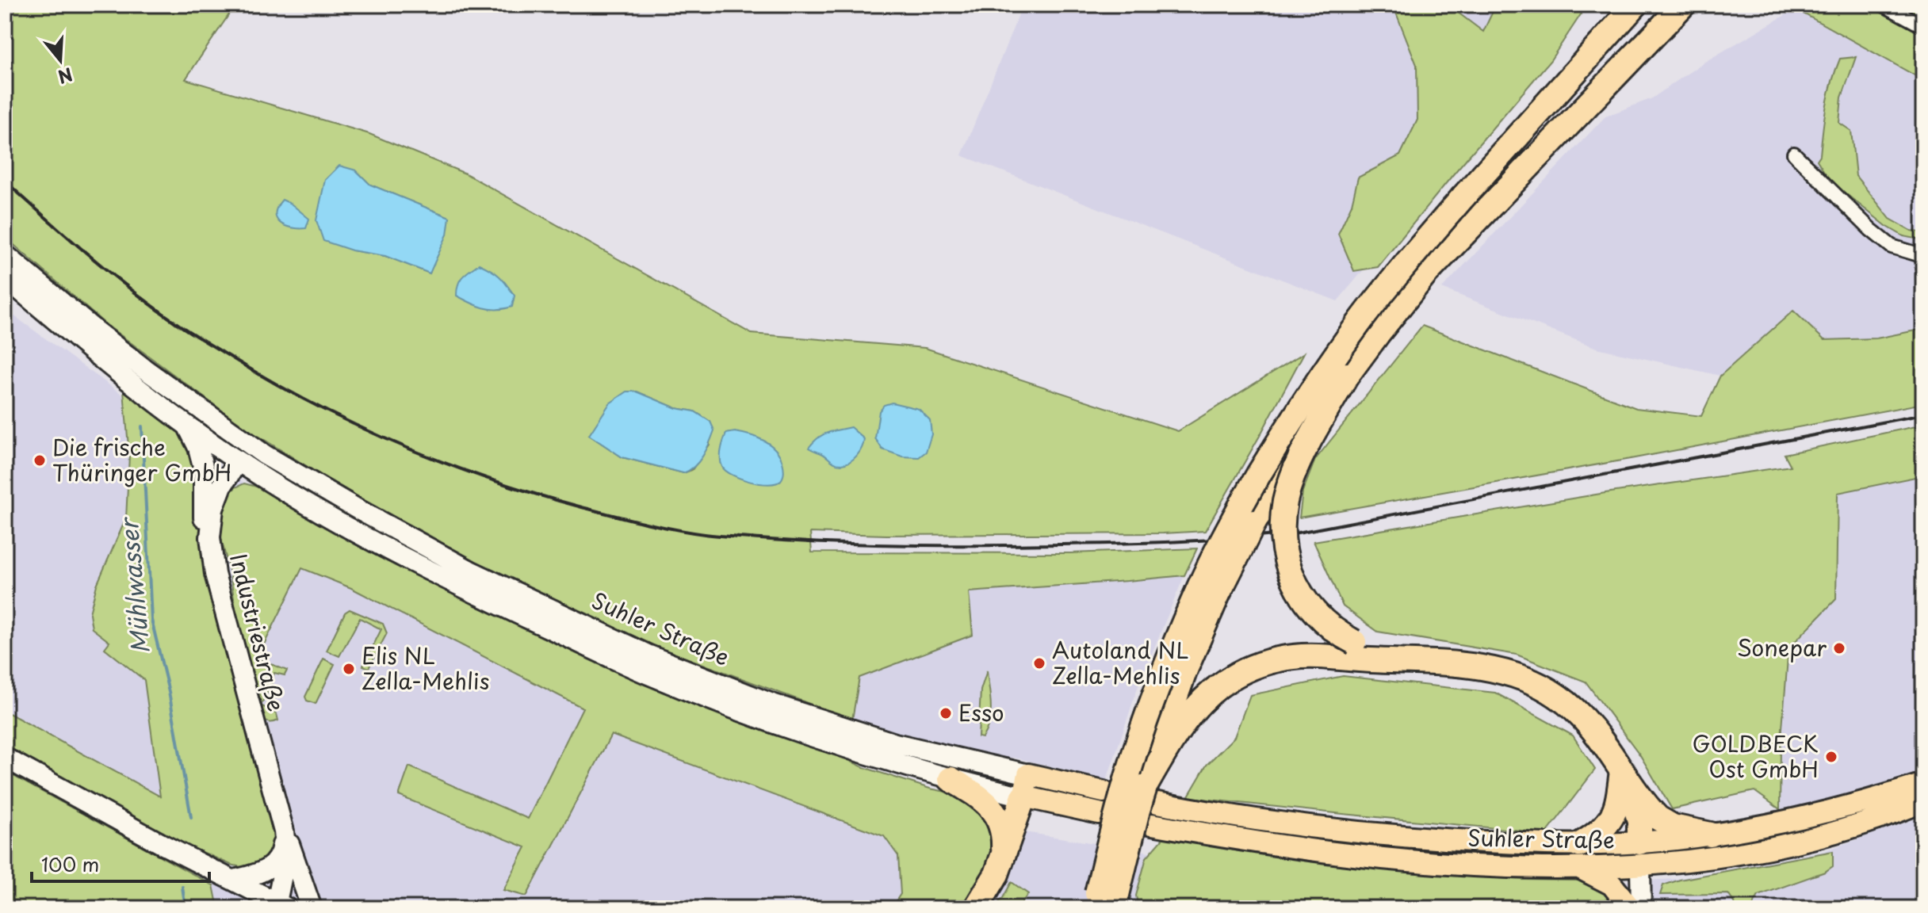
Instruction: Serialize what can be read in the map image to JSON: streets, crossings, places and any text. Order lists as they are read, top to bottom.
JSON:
{
  "streets": {
    "main road": ["Suhler Straße", "Industriestraße"]
  },
  "crossings": [
    ["Suhler Straße", "Industriestraße"]
  ],
  "water": ["Mühlwasser"],
  "places": [
    "Die frische Thüringer GmbH",
    "Sonepar",
    "Autoland NL Zella-Mehlis",
    "Elis NL Zella-Mehlis",
    "Esso",
    "GOLDBECK Ost GmbH"
  ],
  "scale_bar": "100 m",
  "north": "bottom"
}
